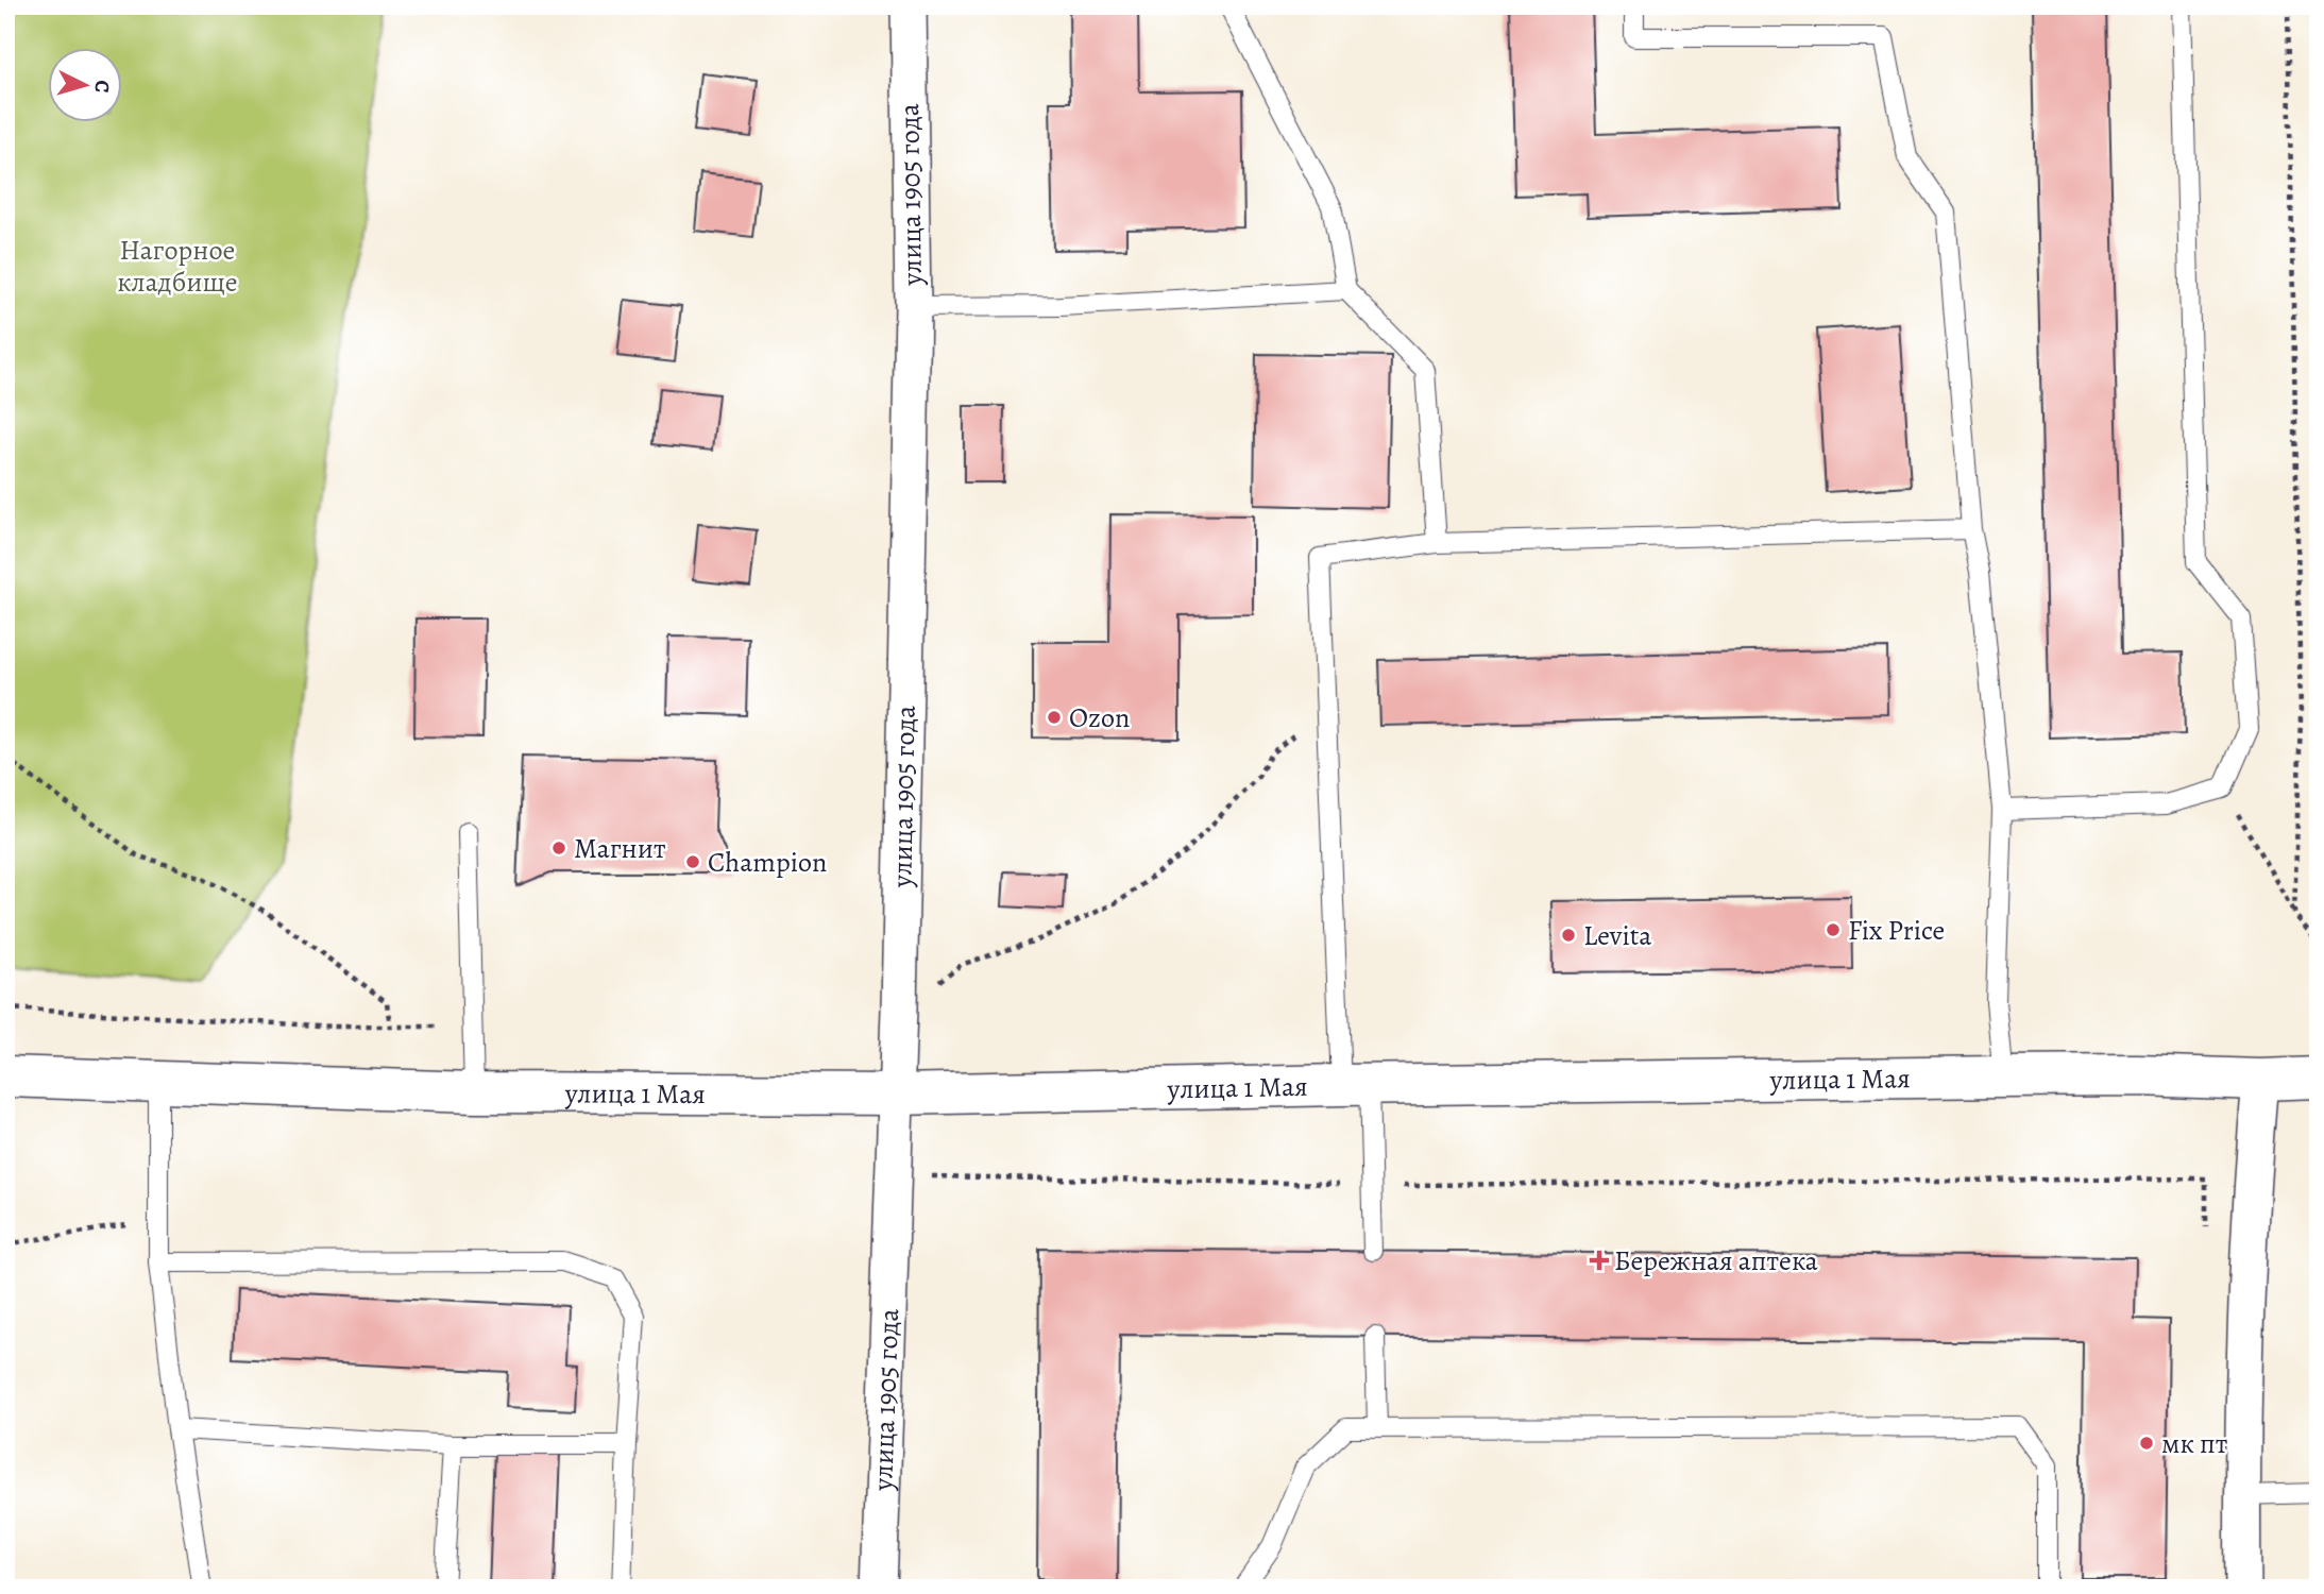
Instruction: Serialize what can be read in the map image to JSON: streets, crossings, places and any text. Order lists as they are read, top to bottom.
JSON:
{
  "streets": {
    "main road": ["улица 1 Мая"],
    "street": ["улица 1905 года"]
  },
  "crossings": [
    ["улица 1905 года", "улица 1 Мая"]
  ],
  "parks": ["Нагорное кладбище"],
  "places": {
    "other": [
      "Ozon",
      "Магнит",
      "Champion",
      "Fix Price",
      "Levita",
      "мк пт"
    ],
    "health": ["Бережная аптека"]
  },
  "north": "right"
}
